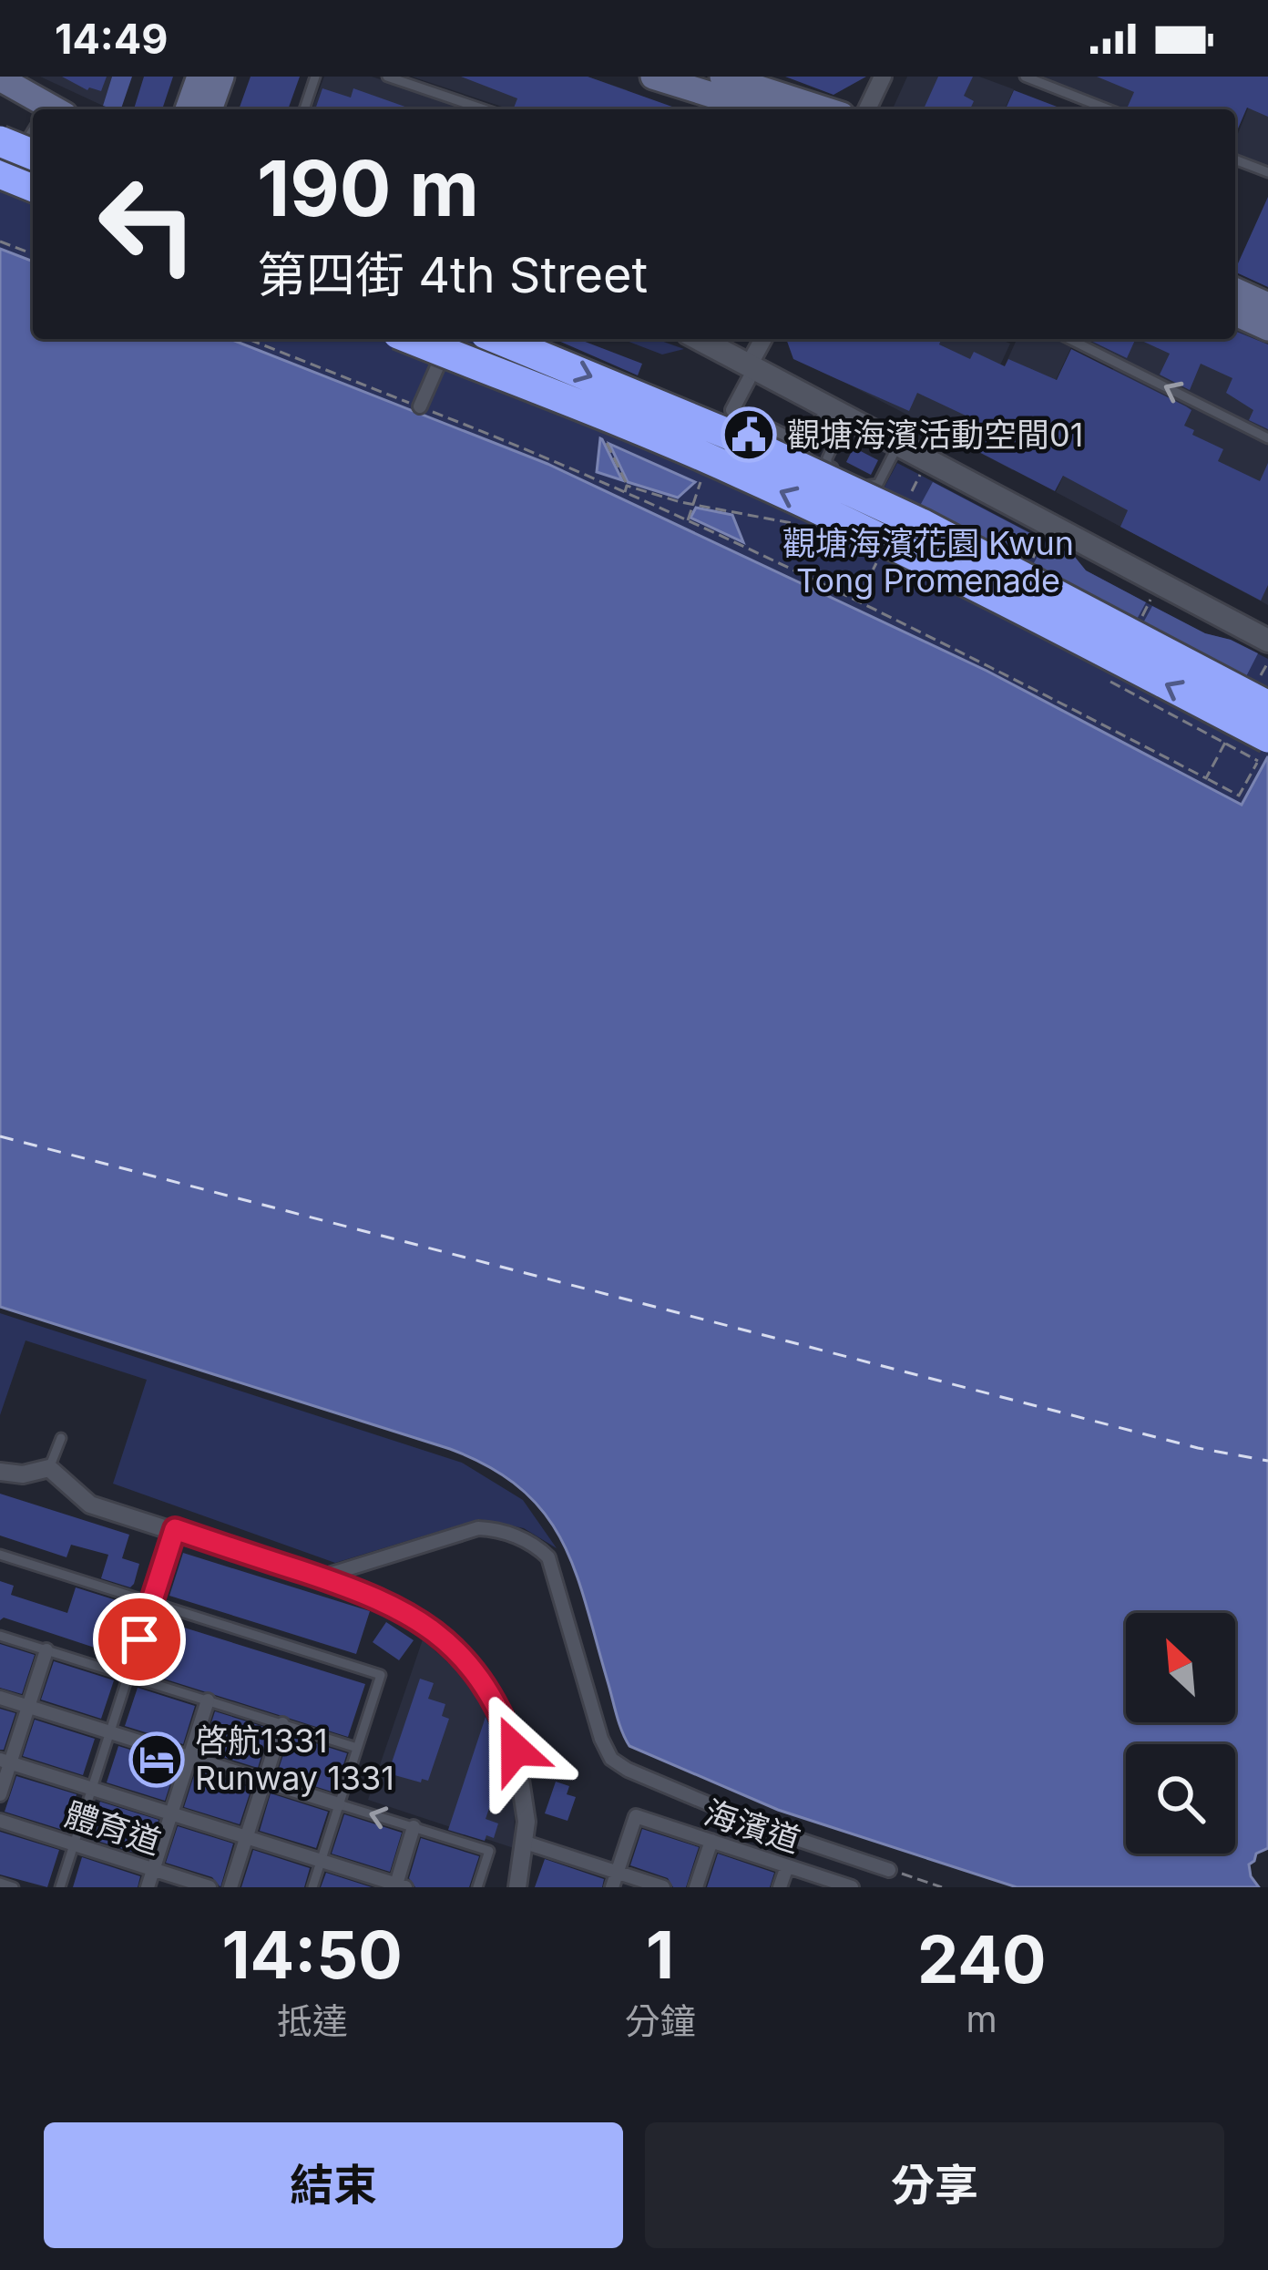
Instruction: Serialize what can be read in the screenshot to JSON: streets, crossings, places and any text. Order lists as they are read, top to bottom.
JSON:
{
  "streets": {
    "street": ["海濱道", "體育道"]
  },
  "parks": ["觀塘海濱花園 Kwun Tong Promenade"],
  "places": {
    "public building": ["觀塘海濱活動空間01"],
    "hotel": ["啓航1331 Runway 1331"]
  },
  "north": "top left",
  "page": {
    "status": "14:49",
    "turn": ["190 m", "第四街 4th Street"],
    "eta": [
      "14:50",
      "抵達",
      "1",
      "分鐘",
      "240",
      "m"
    ],
    "buttons": ["結束", "分享"]
  }
}
